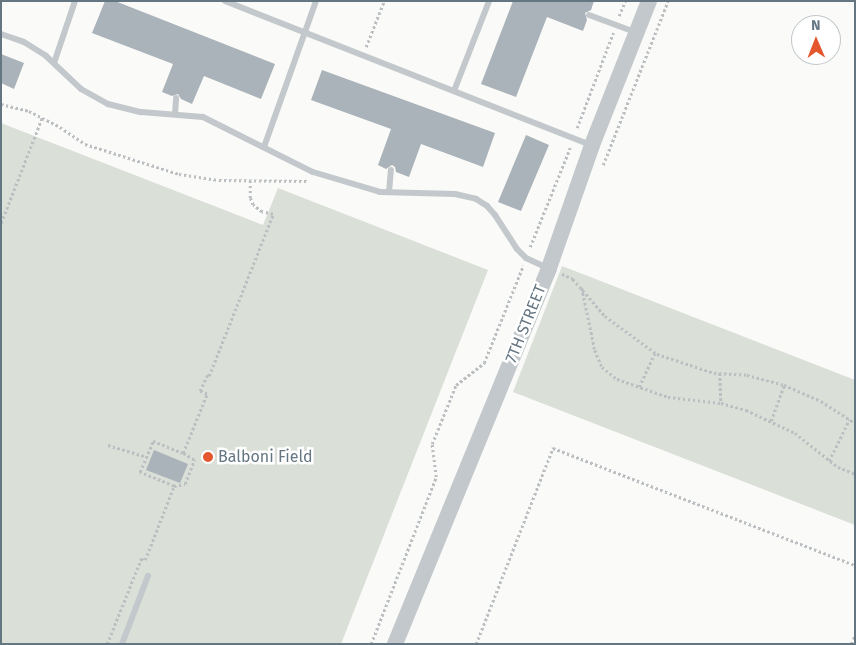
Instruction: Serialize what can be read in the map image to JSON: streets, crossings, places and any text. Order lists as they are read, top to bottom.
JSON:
{
  "streets": {
    "street": ["7TH STREET"]
  },
  "places": ["Balboni Field"],
  "north": "top"
}
